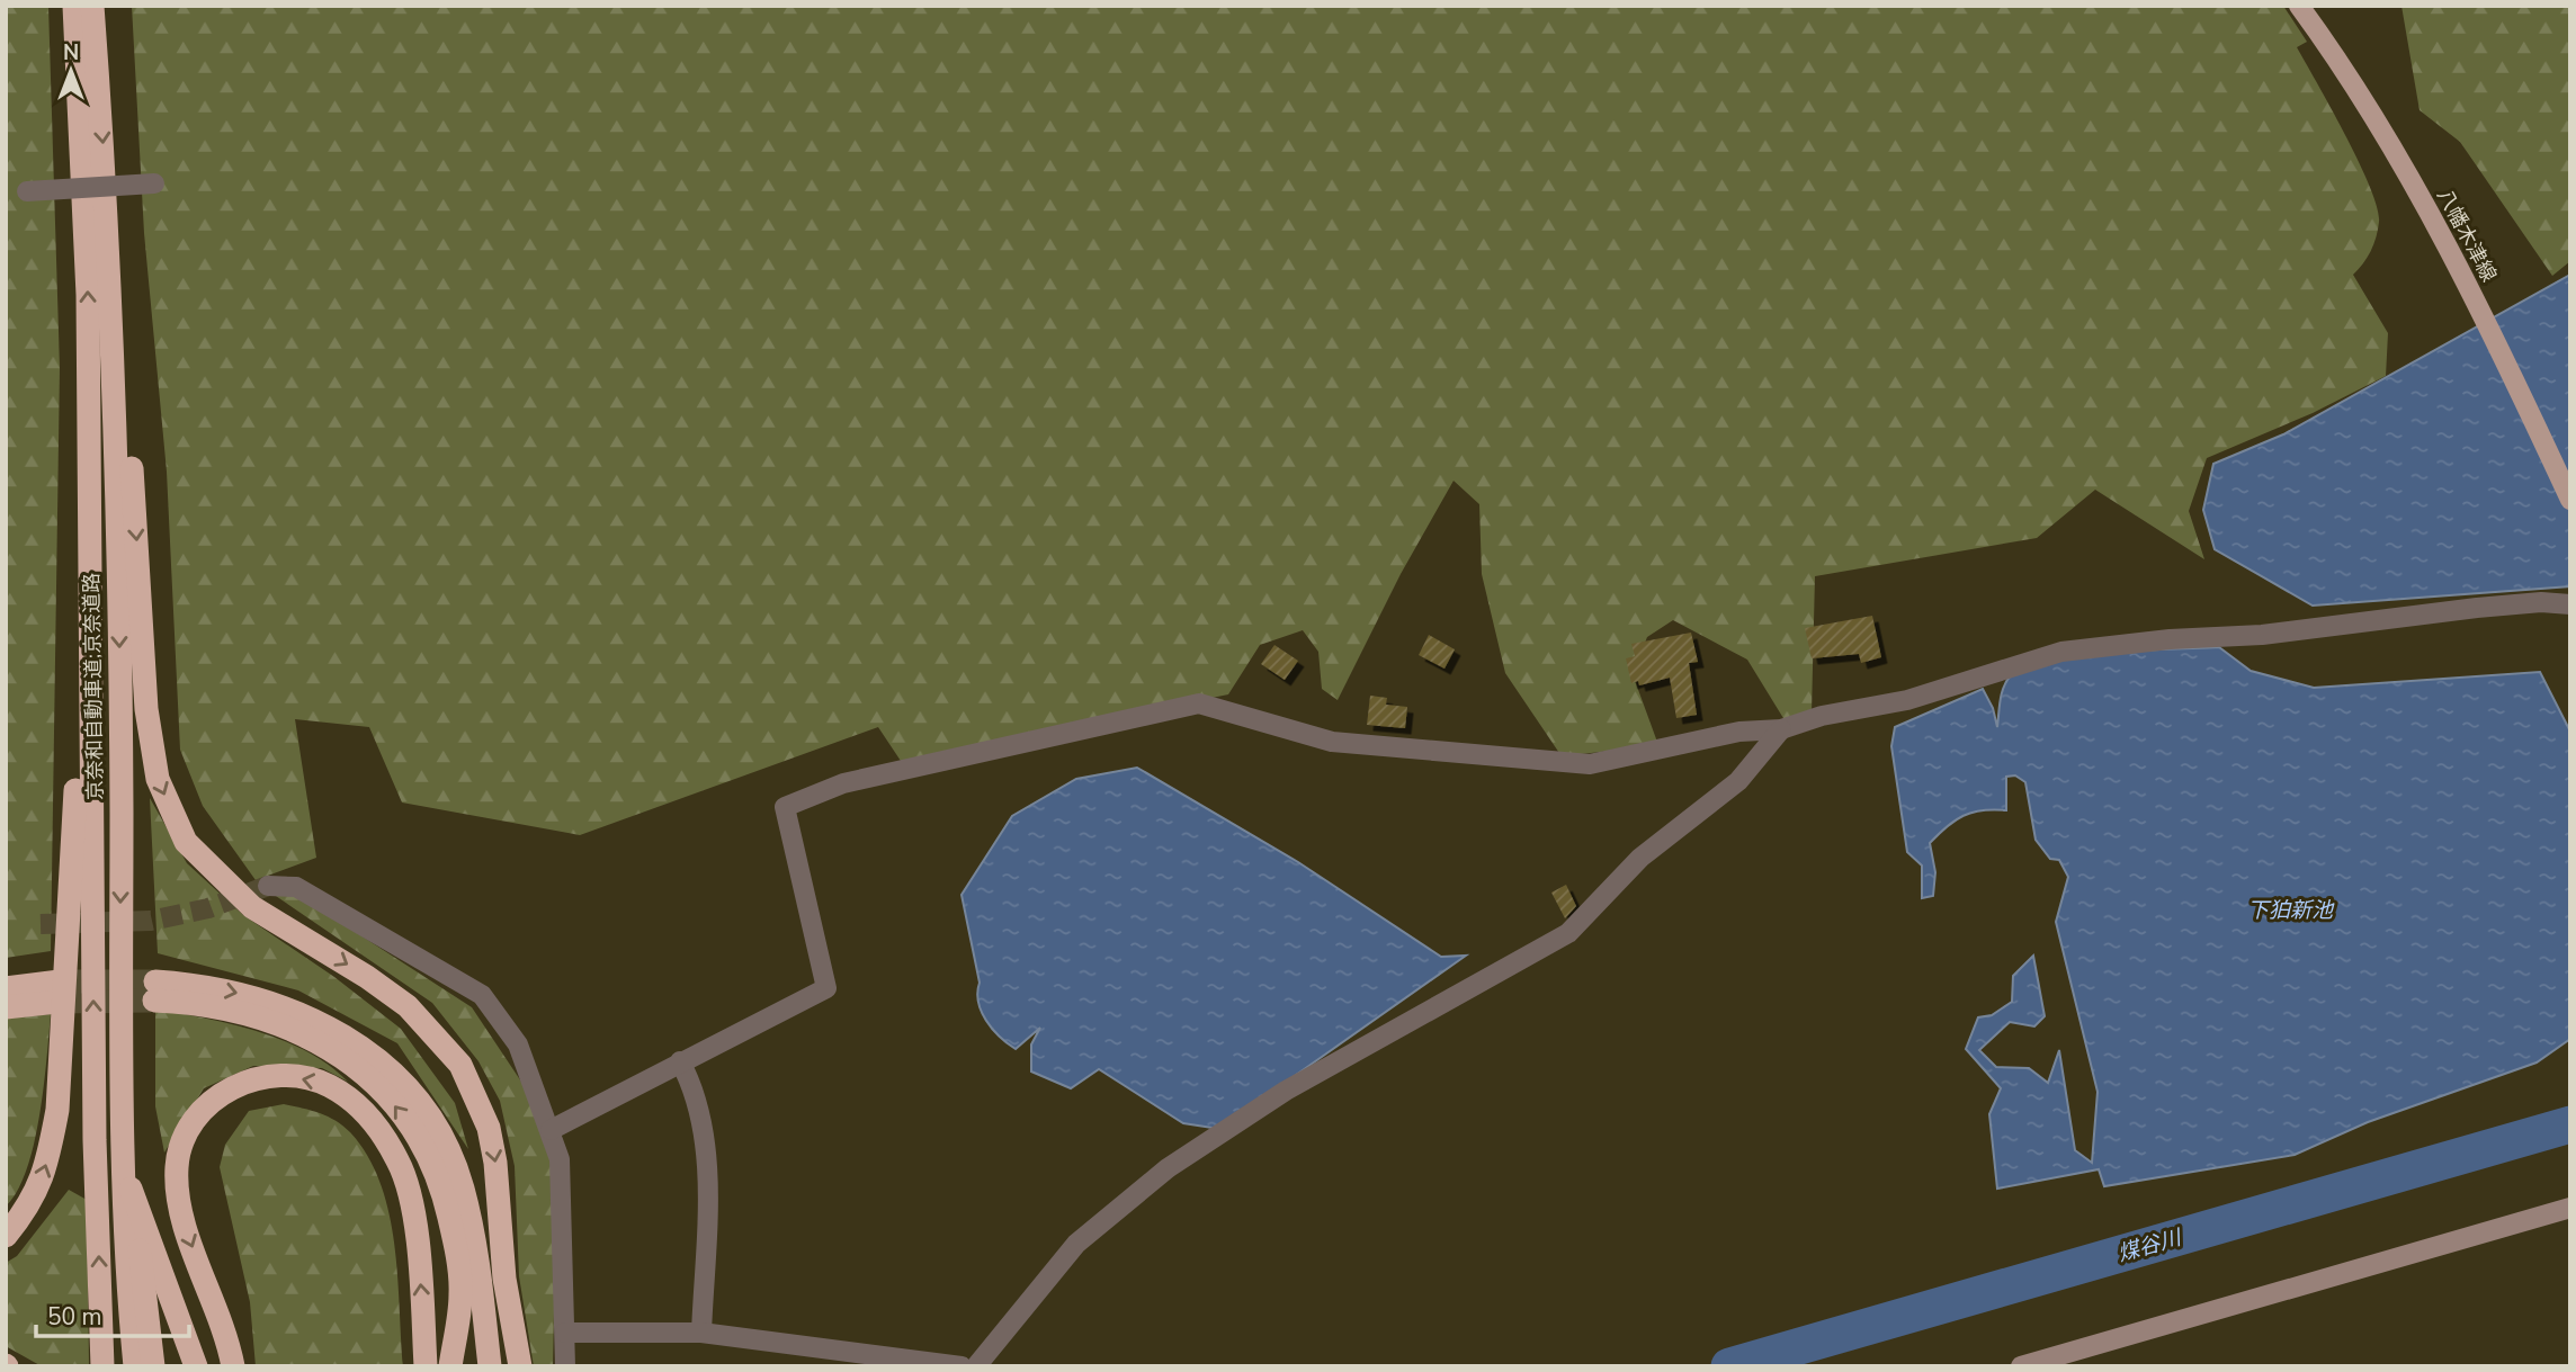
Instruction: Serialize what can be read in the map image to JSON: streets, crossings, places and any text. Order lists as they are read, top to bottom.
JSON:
{
  "streets": {
    "highway": ["京奈和自動車道;京奈道路"],
    "main road": ["八幡木津線"]
  },
  "water": ["下狛新池", "煤谷川"],
  "scale_bar": "50 m",
  "north": "top"
}
